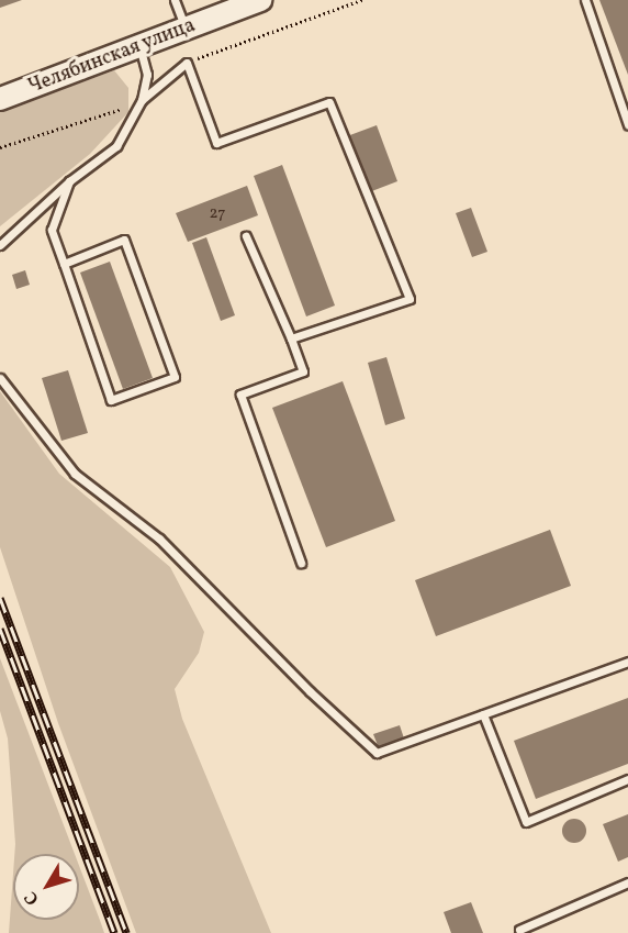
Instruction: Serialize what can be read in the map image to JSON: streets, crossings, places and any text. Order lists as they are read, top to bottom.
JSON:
{
  "streets": {
    "street": ["Челябинская улица"]
  },
  "house_numbers": ["27"],
  "north": "bottom left"
}
